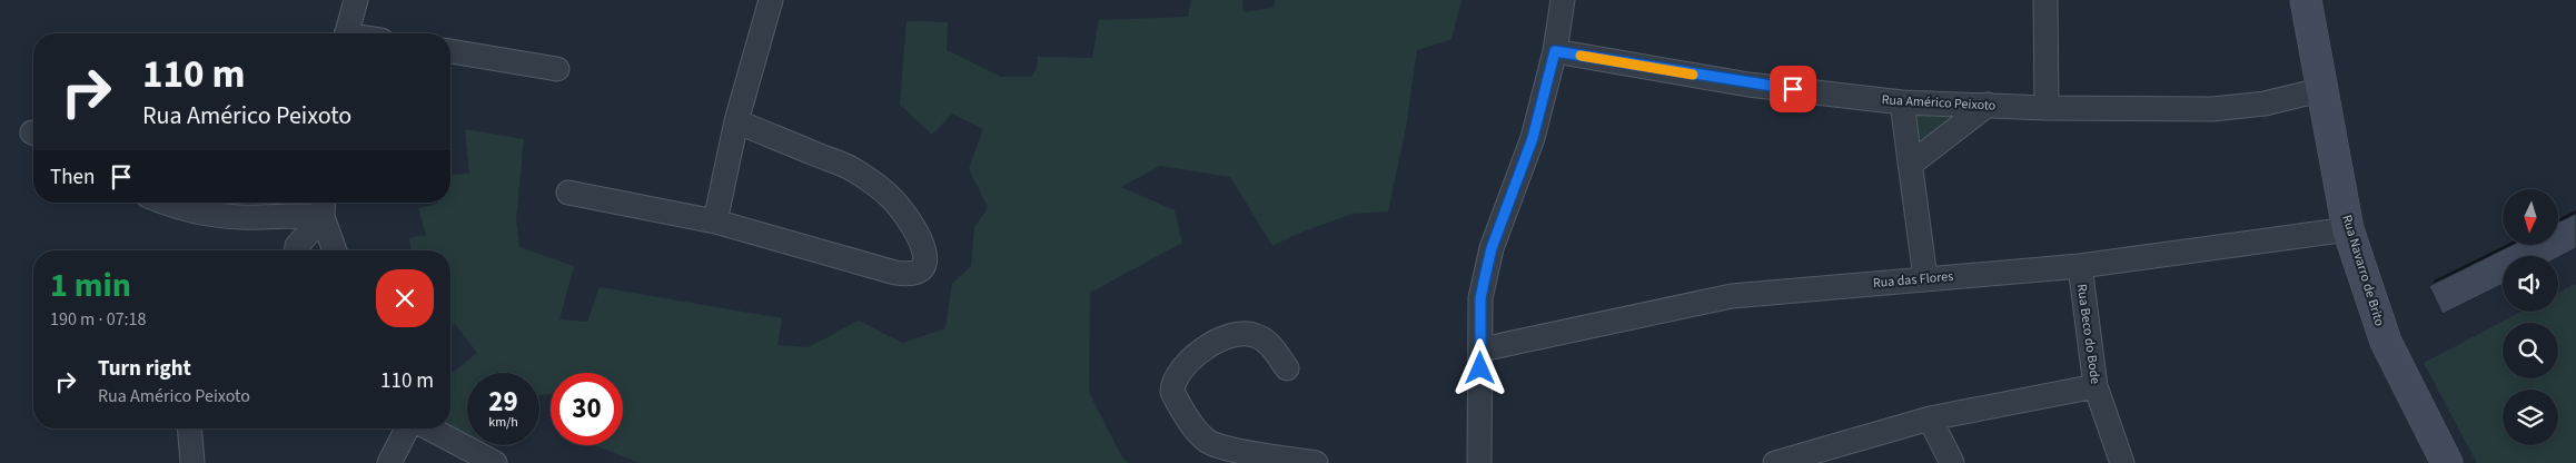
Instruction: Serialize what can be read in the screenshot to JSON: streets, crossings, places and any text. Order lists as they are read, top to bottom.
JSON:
{
  "streets": {
    "main road": ["Rua Navarro de Brito"],
    "street": ["Rua Américo Peixoto", "Rua das Flores", "Rua Beco do Bode"]
  },
  "crossings": [
    ["Rua Américo Peixoto", "Rua Navarro de Brito"],
    ["Rua Navarro de Brito", "Rua das Flores"],
    ["Rua das Flores", "Rua Beco do Bode"]
  ],
  "north": "bottom",
  "page": {
    "turn": ["110 m", "Rua Américo Peixoto"],
    "then": "Then",
    "heading": ["1 min", "190 m · 07:18"],
    "list": [
      {
        "name": "Turn right",
        "note": "Rua Américo Peixoto",
        "value": "110 m"
      }
    ],
    "speed": "29 km/h",
    "limit": "30"
  }
}
